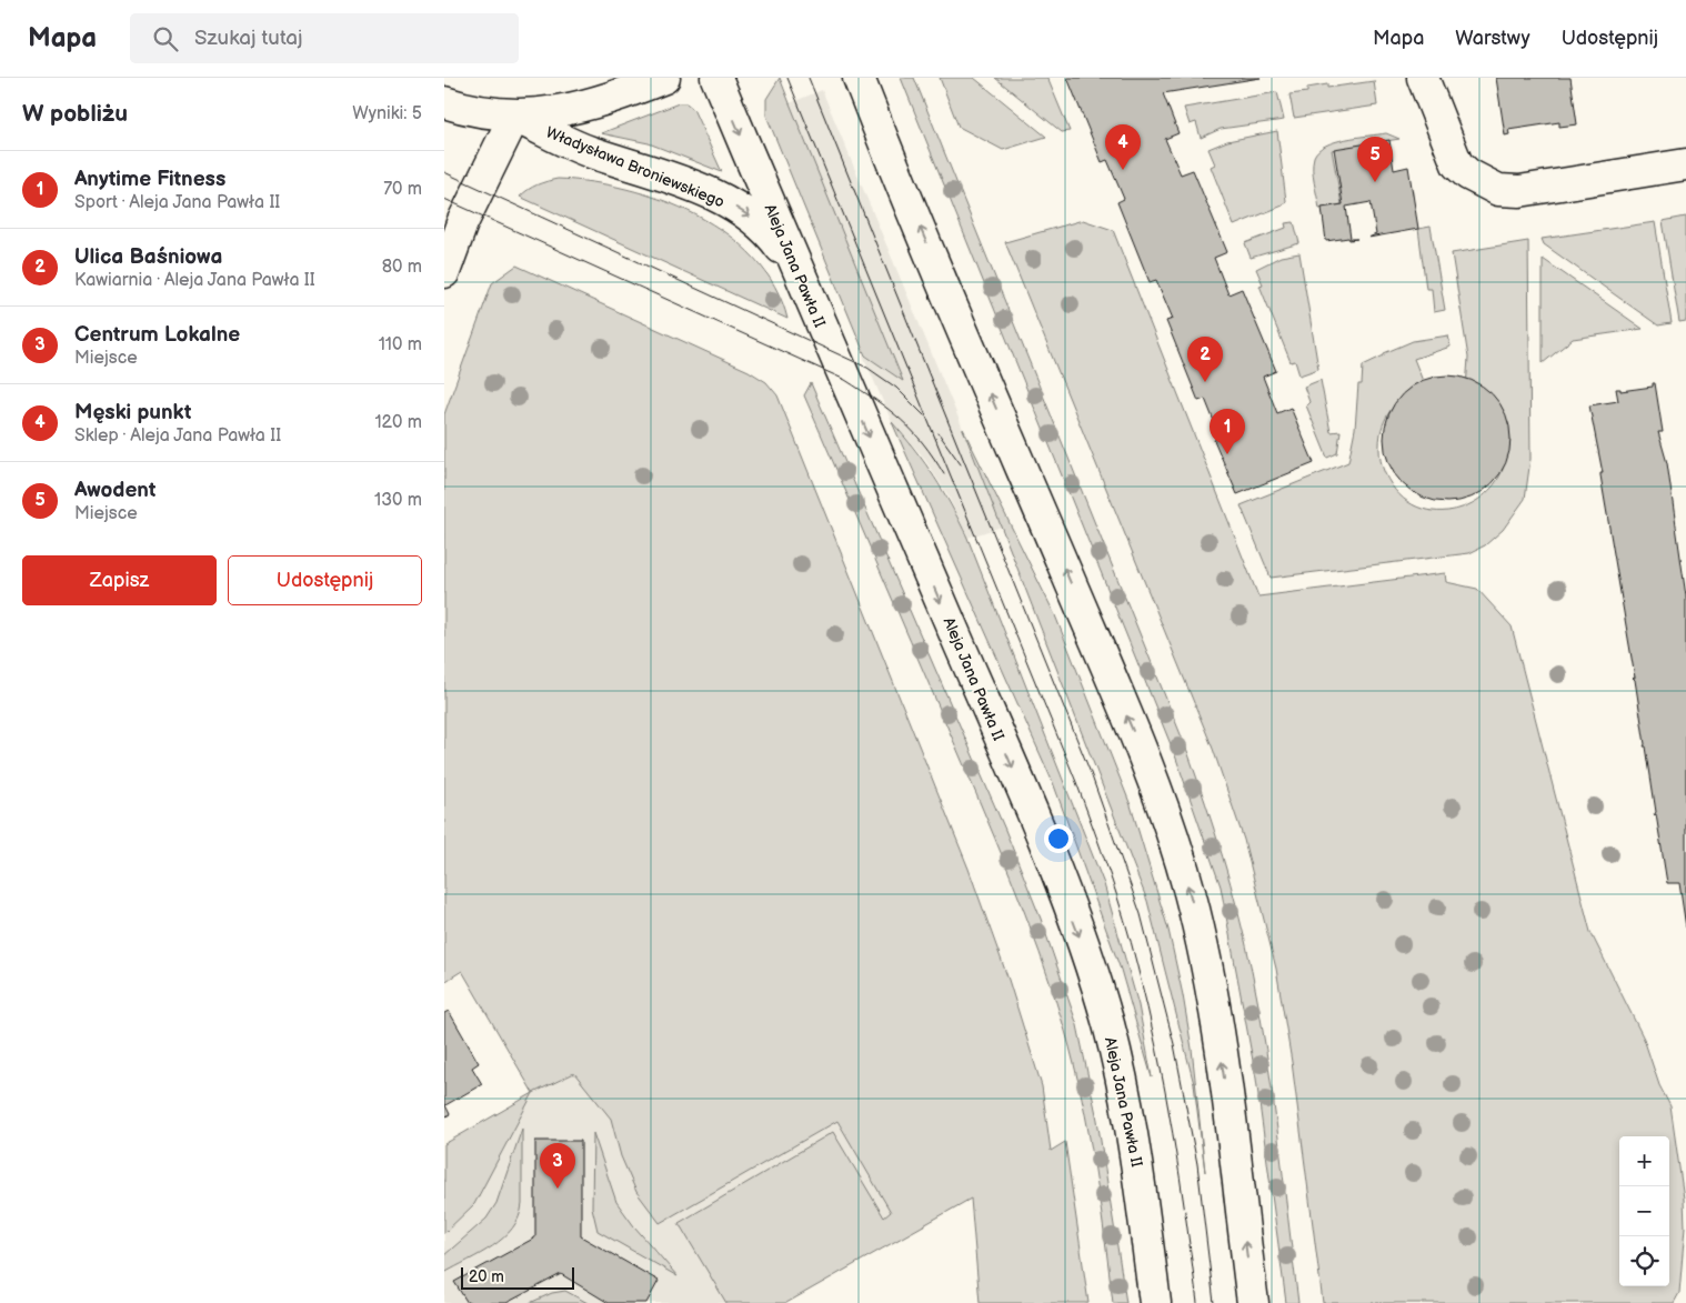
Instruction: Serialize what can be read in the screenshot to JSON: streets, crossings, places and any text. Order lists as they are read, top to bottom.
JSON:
{
  "streets": {
    "main road": ["Władysława Broniewskiego", "Aleja Jana Pawła II"]
  },
  "crossings": [
    ["Władysława Broniewskiego", "Aleja Jana Pawła II"]
  ],
  "one_way": ["Władysława Broniewskiego"],
  "scale_bar": "20 m",
  "page": {
    "header": "Mapa",
    "search": "Szukaj tutaj",
    "nav": ["Mapa", "Warstwy", "Udostępnij"],
    "heading": ["W pobliżu", "Wyniki: 5"],
    "pins": [
      "4",
      "5",
      "2",
      "1",
      "3"
    ],
    "list": [
      {
        "mark": "1",
        "name": "Anytime Fitness",
        "note": "Sport · Aleja Jana Pawła II",
        "value": "70 m"
      },
      {
        "mark": "2",
        "name": "Ulica Baśniowa",
        "note": "Kawiarnia · Aleja Jana Pawła II",
        "value": "80 m"
      },
      {
        "mark": "3",
        "name": "Centrum Lokalne",
        "note": "Miejsce",
        "value": "110 m"
      },
      {
        "mark": "4",
        "name": "Męski punkt",
        "note": "Sklep · Aleja Jana Pawła II",
        "value": "120 m"
      },
      {
        "mark": "5",
        "name": "Awodent",
        "note": "Miejsce",
        "value": "130 m"
      }
    ],
    "buttons": ["Zapisz", "Udostępnij"],
    "map_buttons": ["+", "−"],
    "scale": "20 m"
  }
}
